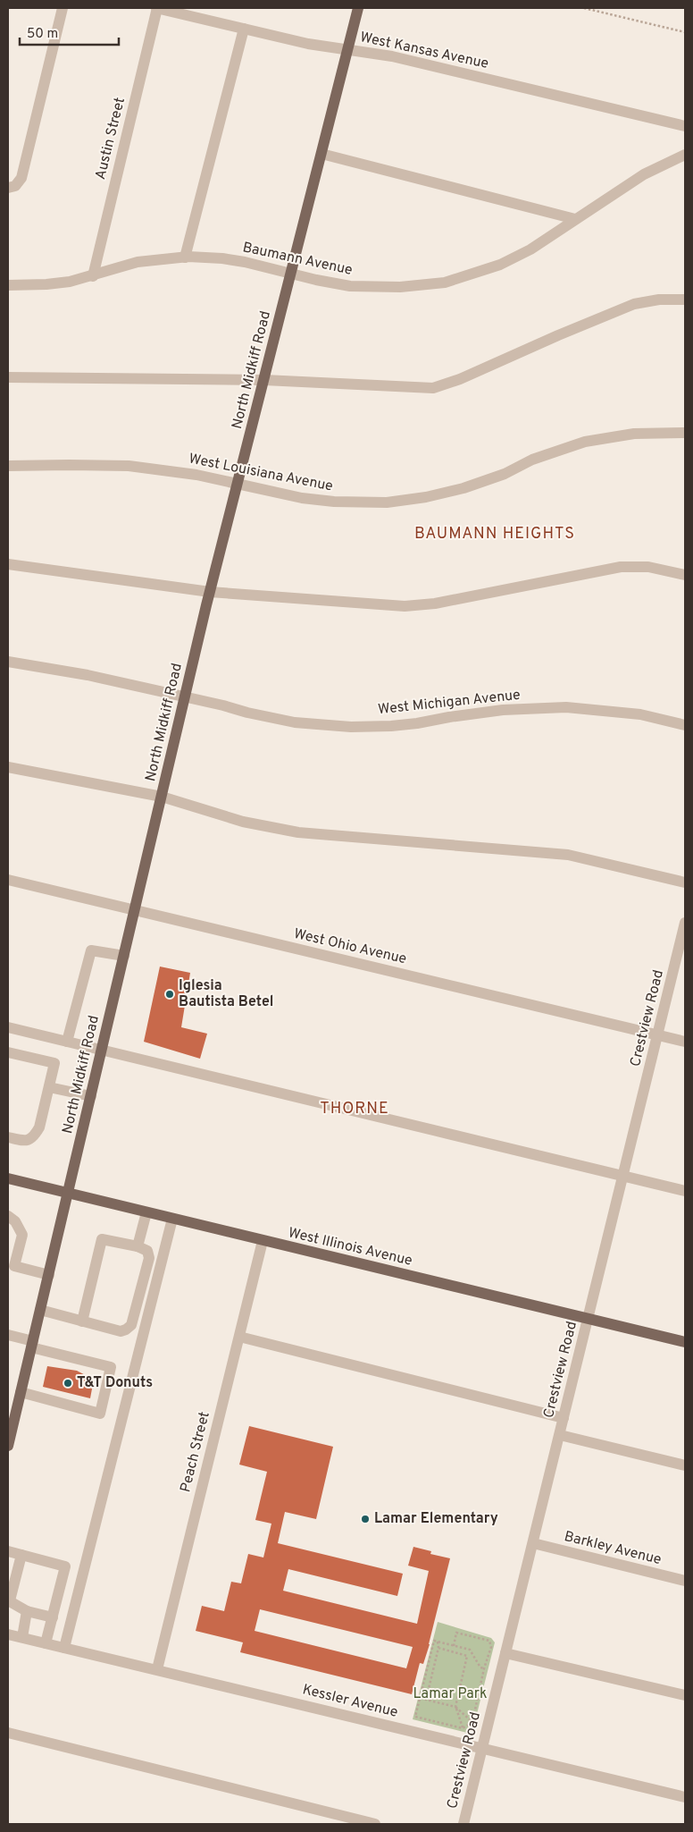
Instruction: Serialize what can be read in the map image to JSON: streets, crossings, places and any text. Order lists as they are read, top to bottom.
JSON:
{
  "streets": {
    "main road": ["North Midkiff Road", "West Illinois Avenue"],
    "street": [
      "West Kansas Avenue",
      "Austin Street",
      "Baumann Avenue",
      "West Louisiana Avenue",
      "West Michigan Avenue",
      "West Ohio Avenue",
      "Crestview Road",
      "Peach Street",
      "Barkley Avenue",
      "Kessler Avenue"
    ]
  },
  "crossings": [
    ["West Kansas Avenue", "Austin Street"],
    ["West Kansas Avenue", "North Midkiff Road"],
    ["Austin Street", "Baumann Avenue"],
    ["Baumann Avenue", "North Midkiff Road"],
    ["North Midkiff Road", "West Louisiana Avenue"],
    ["North Midkiff Road", "West Michigan Avenue"],
    ["North Midkiff Road", "West Ohio Avenue"],
    ["North Midkiff Road", "West Illinois Avenue"],
    ["West Ohio Avenue", "Crestview Road"],
    ["Crestview Road", "West Illinois Avenue"],
    ["Crestview Road", "Barkley Avenue"],
    ["Crestview Road", "Kessler Avenue"],
    ["West Illinois Avenue", "Peach Street"],
    ["Peach Street", "Kessler Avenue"]
  ],
  "districts": ["BAUMANN HEIGHTS", "THORNE"],
  "parks": ["Lamar Park"],
  "places": ["Iglesia Bautista Betel", "T&T Donuts", "Lamar Elementary"],
  "scale_bar": "50 m"
}
